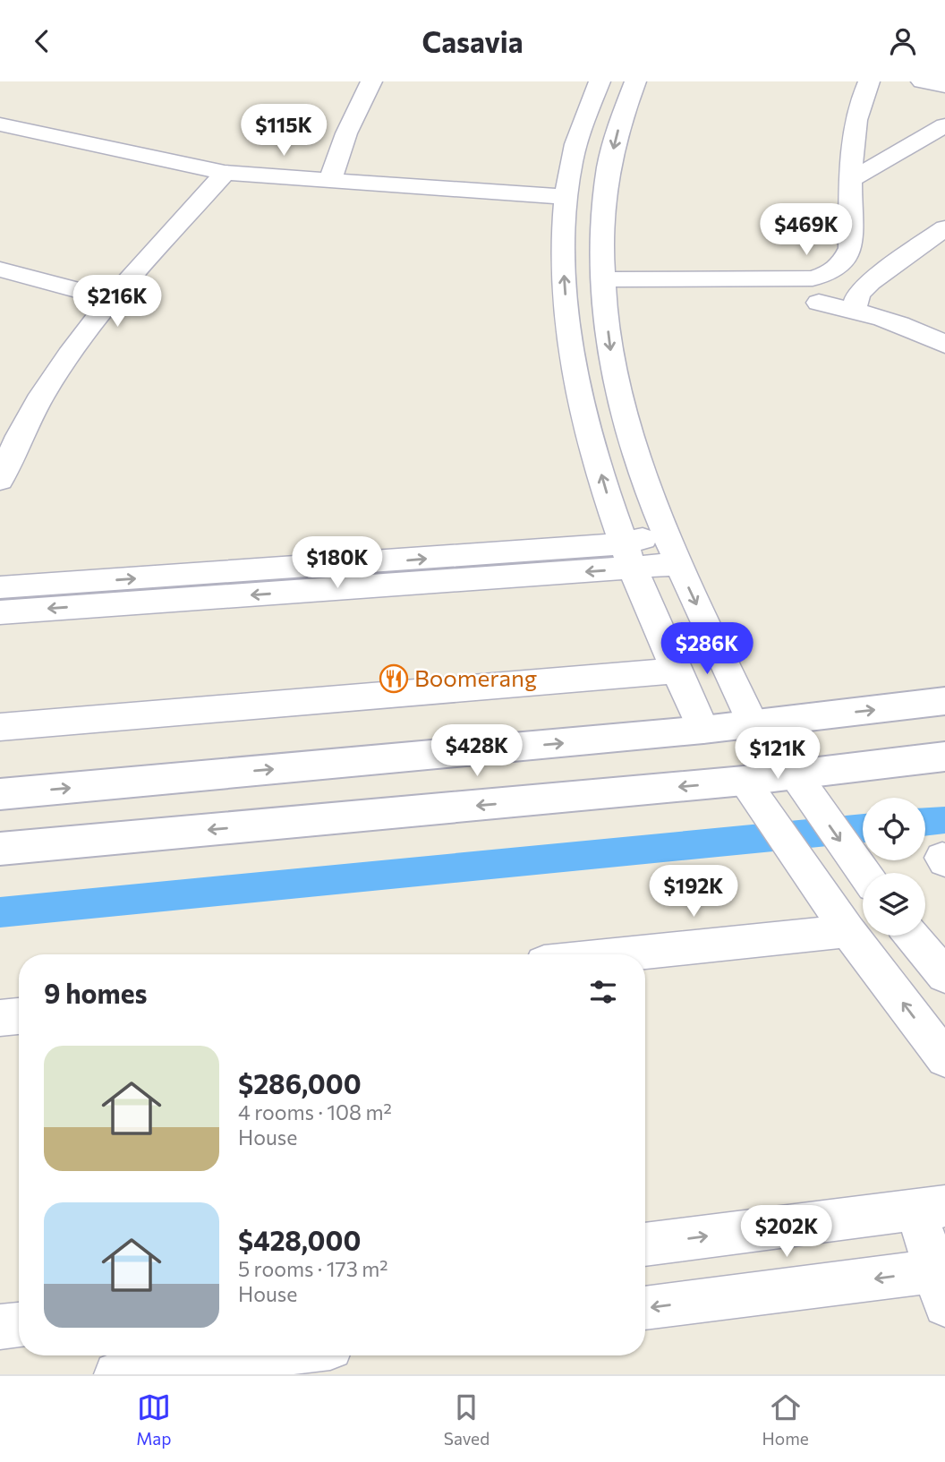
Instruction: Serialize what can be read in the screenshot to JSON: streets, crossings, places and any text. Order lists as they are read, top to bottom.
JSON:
{
  "places": {
    "restaurant": ["Boomerang"]
  },
  "page": {
    "header": "Casavia",
    "price": [
      "$115K",
      "$469K",
      "$216K",
      "$180K",
      "$286K",
      "$428K",
      "$121K",
      "$192K",
      "$202K"
    ],
    "heading": "9 homes",
    "list": [
      {
        "name": "$286,000",
        "note": "4 rooms · 108 m² · House"
      },
      {
        "name": "$428,000",
        "note": "5 rooms · 173 m² · House"
      }
    ],
    "tabs": ["Map", "Saved", "Home"]
  }
}
